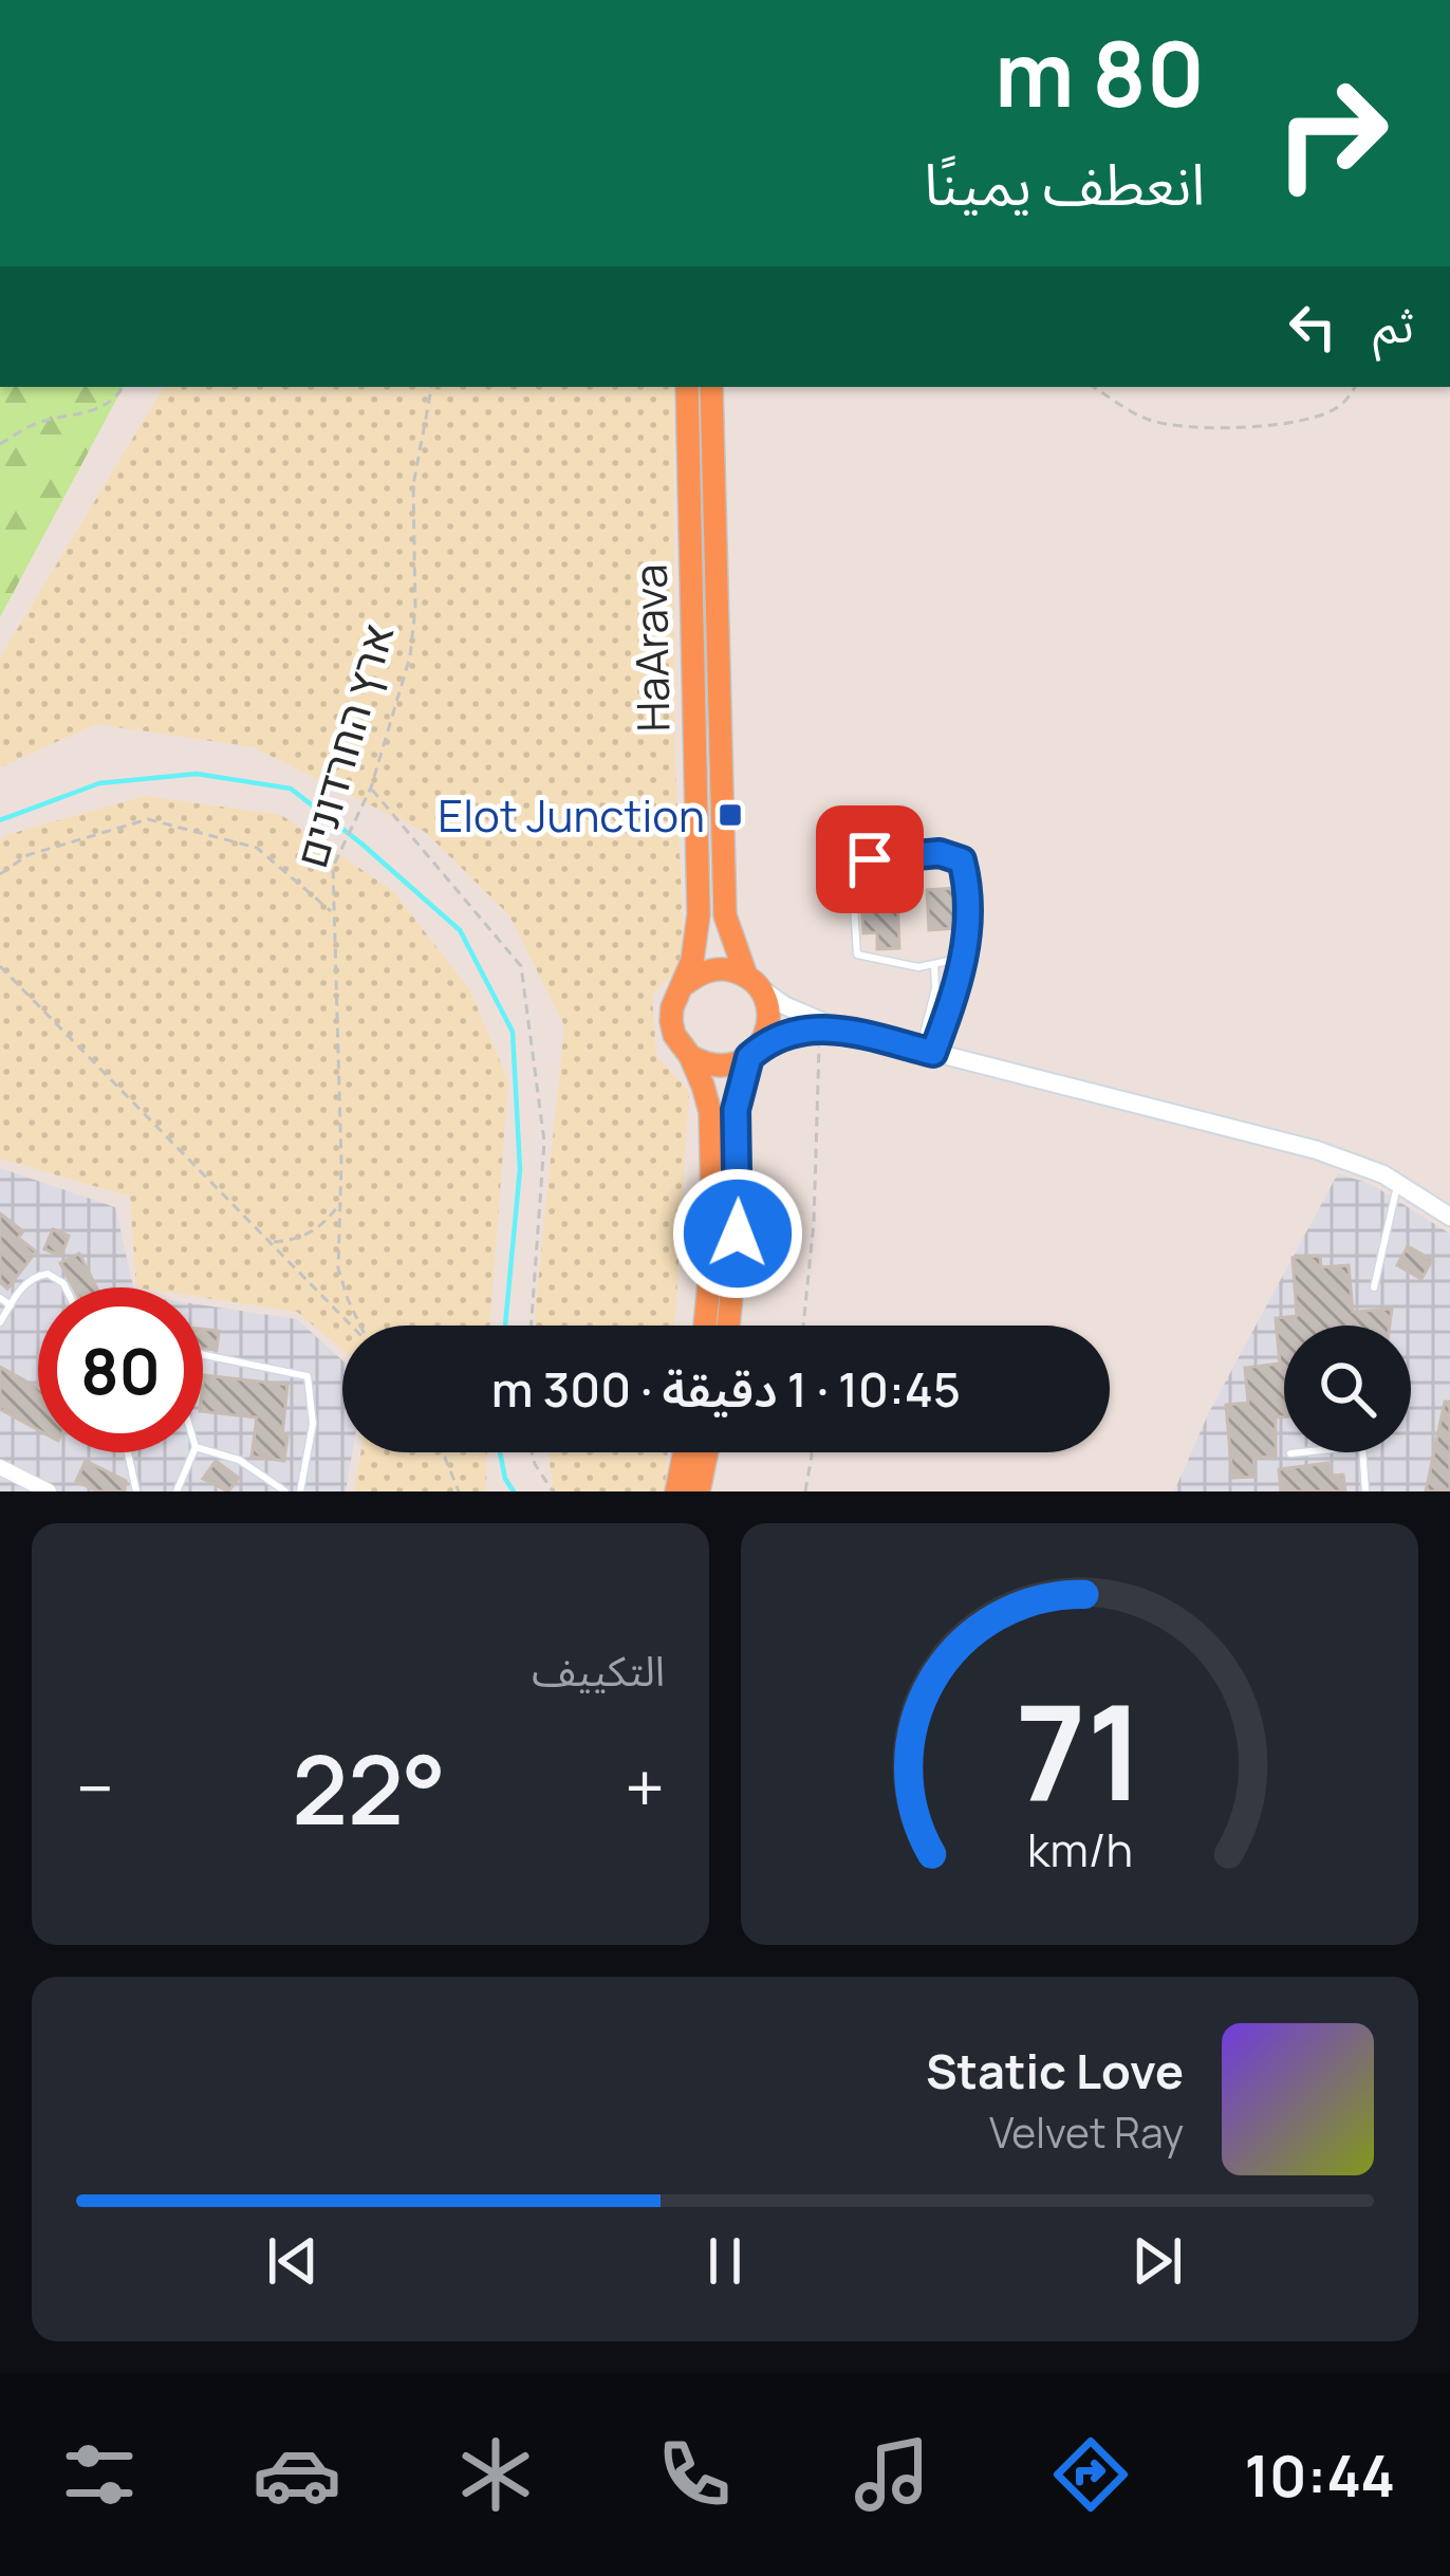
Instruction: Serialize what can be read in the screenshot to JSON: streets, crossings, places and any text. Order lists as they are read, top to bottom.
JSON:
{
  "streets": {
    "highway": ["HaArava"],
    "path": ["ארץ החרדונים"]
  },
  "places": {
    "transit": ["Elot Junction"]
  },
  "page": {
    "turn": ["80 m", "انعطف يمينًا"],
    "then": "ثم",
    "limit": "80",
    "trip": "10:45 · 1 دقيقة · 300 m",
    "tile": "التكييف",
    "heat": ["−", "22°", "+"],
    "song": ["Static Love", "Velvet Ray"],
    "tabs": "10:44",
    "gauge": ["71", "km/h"]
  }
}
